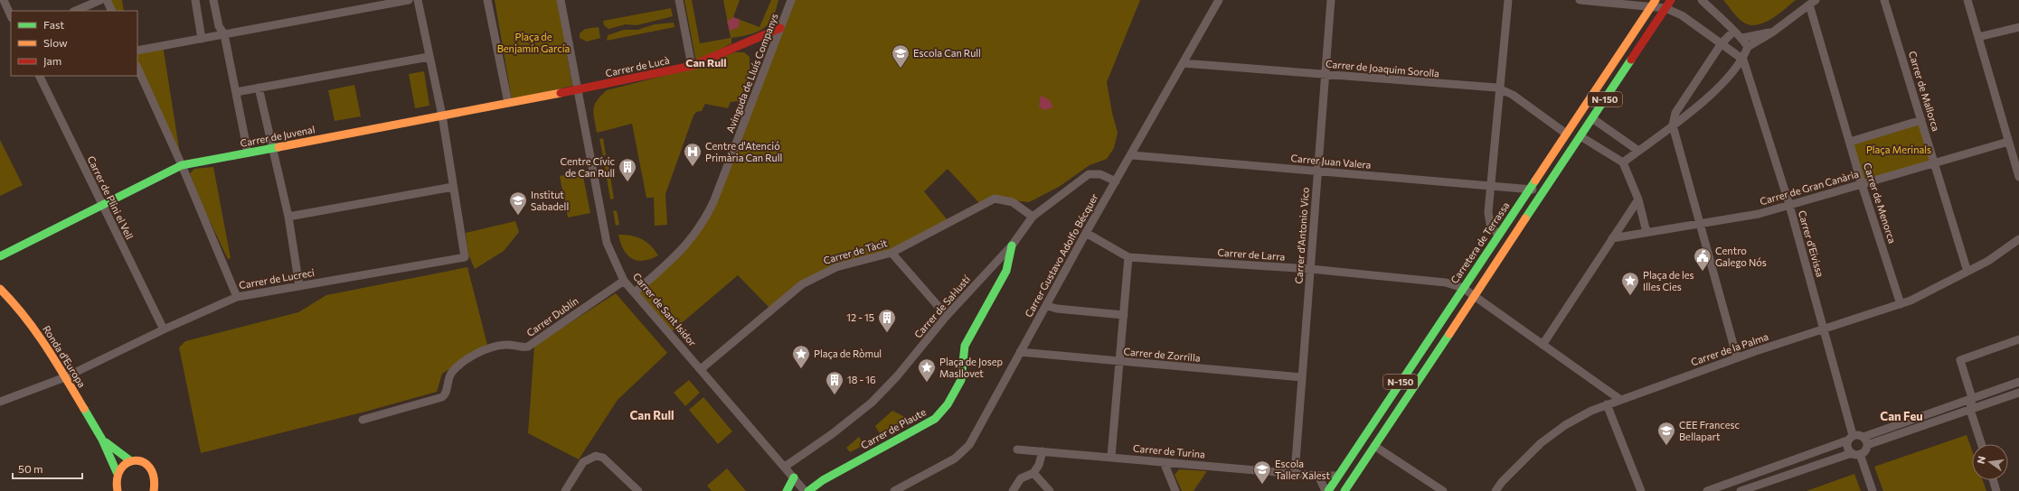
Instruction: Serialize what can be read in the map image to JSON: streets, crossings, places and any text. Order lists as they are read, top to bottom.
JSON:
{
  "streets": {
    "street": [
      "Carrer de Lucà",
      "Carrer de Joaquim Sorolla",
      "Avinguda de Lluís Companys",
      "Carrer de Mallorca",
      "N-150",
      "Carrer de Juvenal",
      "Carrer Juan Valera",
      "Carrer de Gran Canària",
      "Carrer de Plini el Vell",
      "Carrer de Menorca",
      "Carrer d'Antonio Vico",
      "Carretera de Terrassa",
      "Carrer d'Eivissa",
      "Carrer de Tàcit",
      "Carrer de Larra",
      "Carrer Gustavo Adolfo Bécquer",
      "Carrer de Lucreci",
      "Carrer de Sal·lustí",
      "Carrer de Sant Isidor",
      "Carrer Dublín",
      "Carrer de la Palma",
      "Carrer de Zorrilla",
      "Ronda d'Europa",
      "Carrer de Plaute",
      "Carrer de Turina"
    ]
  },
  "crossings": [
    ["Carrer de Lucà", "Avinguda de Lluís Companys"],
    ["Carrer de Lucà", "Carrer de Juvenal"],
    ["Carrer de Lucà", "Carrer de Sant Isidor"],
    ["Carrer de Joaquim Sorolla", "Carrer d'Antonio Vico"],
    ["Carrer de Joaquim Sorolla", "Carretera de Terrassa"],
    ["Carrer de Joaquim Sorolla", "Carrer Gustavo Adolfo Bécquer"],
    ["Avinguda de Lluís Companys", "Carrer de Sant Isidor"],
    ["Carrer de Mallorca", "Carrer de Gran Canària"],
    ["Carrer de Mallorca", "Carrer de la Palma"],
    ["N-150", "Carrer Juan Valera"],
    ["Carrer de Juvenal", "Carrer de Plini el Vell"],
    ["Carrer de Juvenal", "Carrer de Sant Isidor"],
    ["Carrer Juan Valera", "Carrer d'Antonio Vico"],
    ["Carrer Juan Valera", "Carretera de Terrassa"],
    ["Carrer Juan Valera", "Carrer Gustavo Adolfo Bécquer"],
    ["Carrer de Gran Canària", "Carrer de Menorca"],
    ["Carrer de Gran Canària", "Carrer d'Eivissa"],
    ["Carrer de Plini el Vell", "Carrer de Lucreci"],
    ["Carrer de Menorca", "Carrer de la Palma"],
    ["Carrer d'Antonio Vico", "Carrer de Larra"],
    ["Carrer d'Antonio Vico", "Carrer de Zorrilla"],
    ["Carrer d'Antonio Vico", "Carrer de Turina"],
    ["Carretera de Terrassa", "Carrer de Larra"],
    ["Carretera de Terrassa", "Carrer de Turina"],
    ["Carrer d'Eivissa", "Carrer de la Palma"],
    ["Carrer de Tàcit", "Carrer de Sal·lustí"],
    ["Carrer de Tàcit", "Carrer de Sant Isidor"],
    ["Carrer de Larra", "Carrer Gustavo Adolfo Bécquer"],
    ["Carrer Gustavo Adolfo Bécquer", "Carrer de Sal·lustí"],
    ["Carrer Gustavo Adolfo Bécquer", "Carrer de Zorrilla"],
    ["Carrer de Lucreci", "Ronda d'Europa"],
    ["Carrer de Sal·lustí", "Carrer de Sant Isidor"],
    ["Carrer de Sal·lustí", "Carrer de Plaute"],
    ["Carrer de Sant Isidor", "Carrer Dublín"]
  ],
  "districts": ["Can Rull", "Can Rull", "Can Feu"],
  "parks": ["Plaça de Benjamín García", "Plaça Merinals"],
  "places": {
    "school or university": [
      "Escola Can Rull",
      "Institut Sabadell",
      "CEE Francesc Bellapart",
      "Escola Taller Xalest"
    ],
    "hospital": ["Centre d'Atenció Primària Can Rull"],
    "building": ["Centre Cívic de Can Rull", "12 - 15", "18 - 16"],
    "public building": ["Centro Galego Nós"],
    "place": ["Plaça de les Illes Cies", "Plaça de Ròmul", "Plaça de Josep Masllovet"]
  },
  "legend": ["Fast", "Slow", "Jam"],
  "scale_bar": "50 m",
  "north": "left"
}
